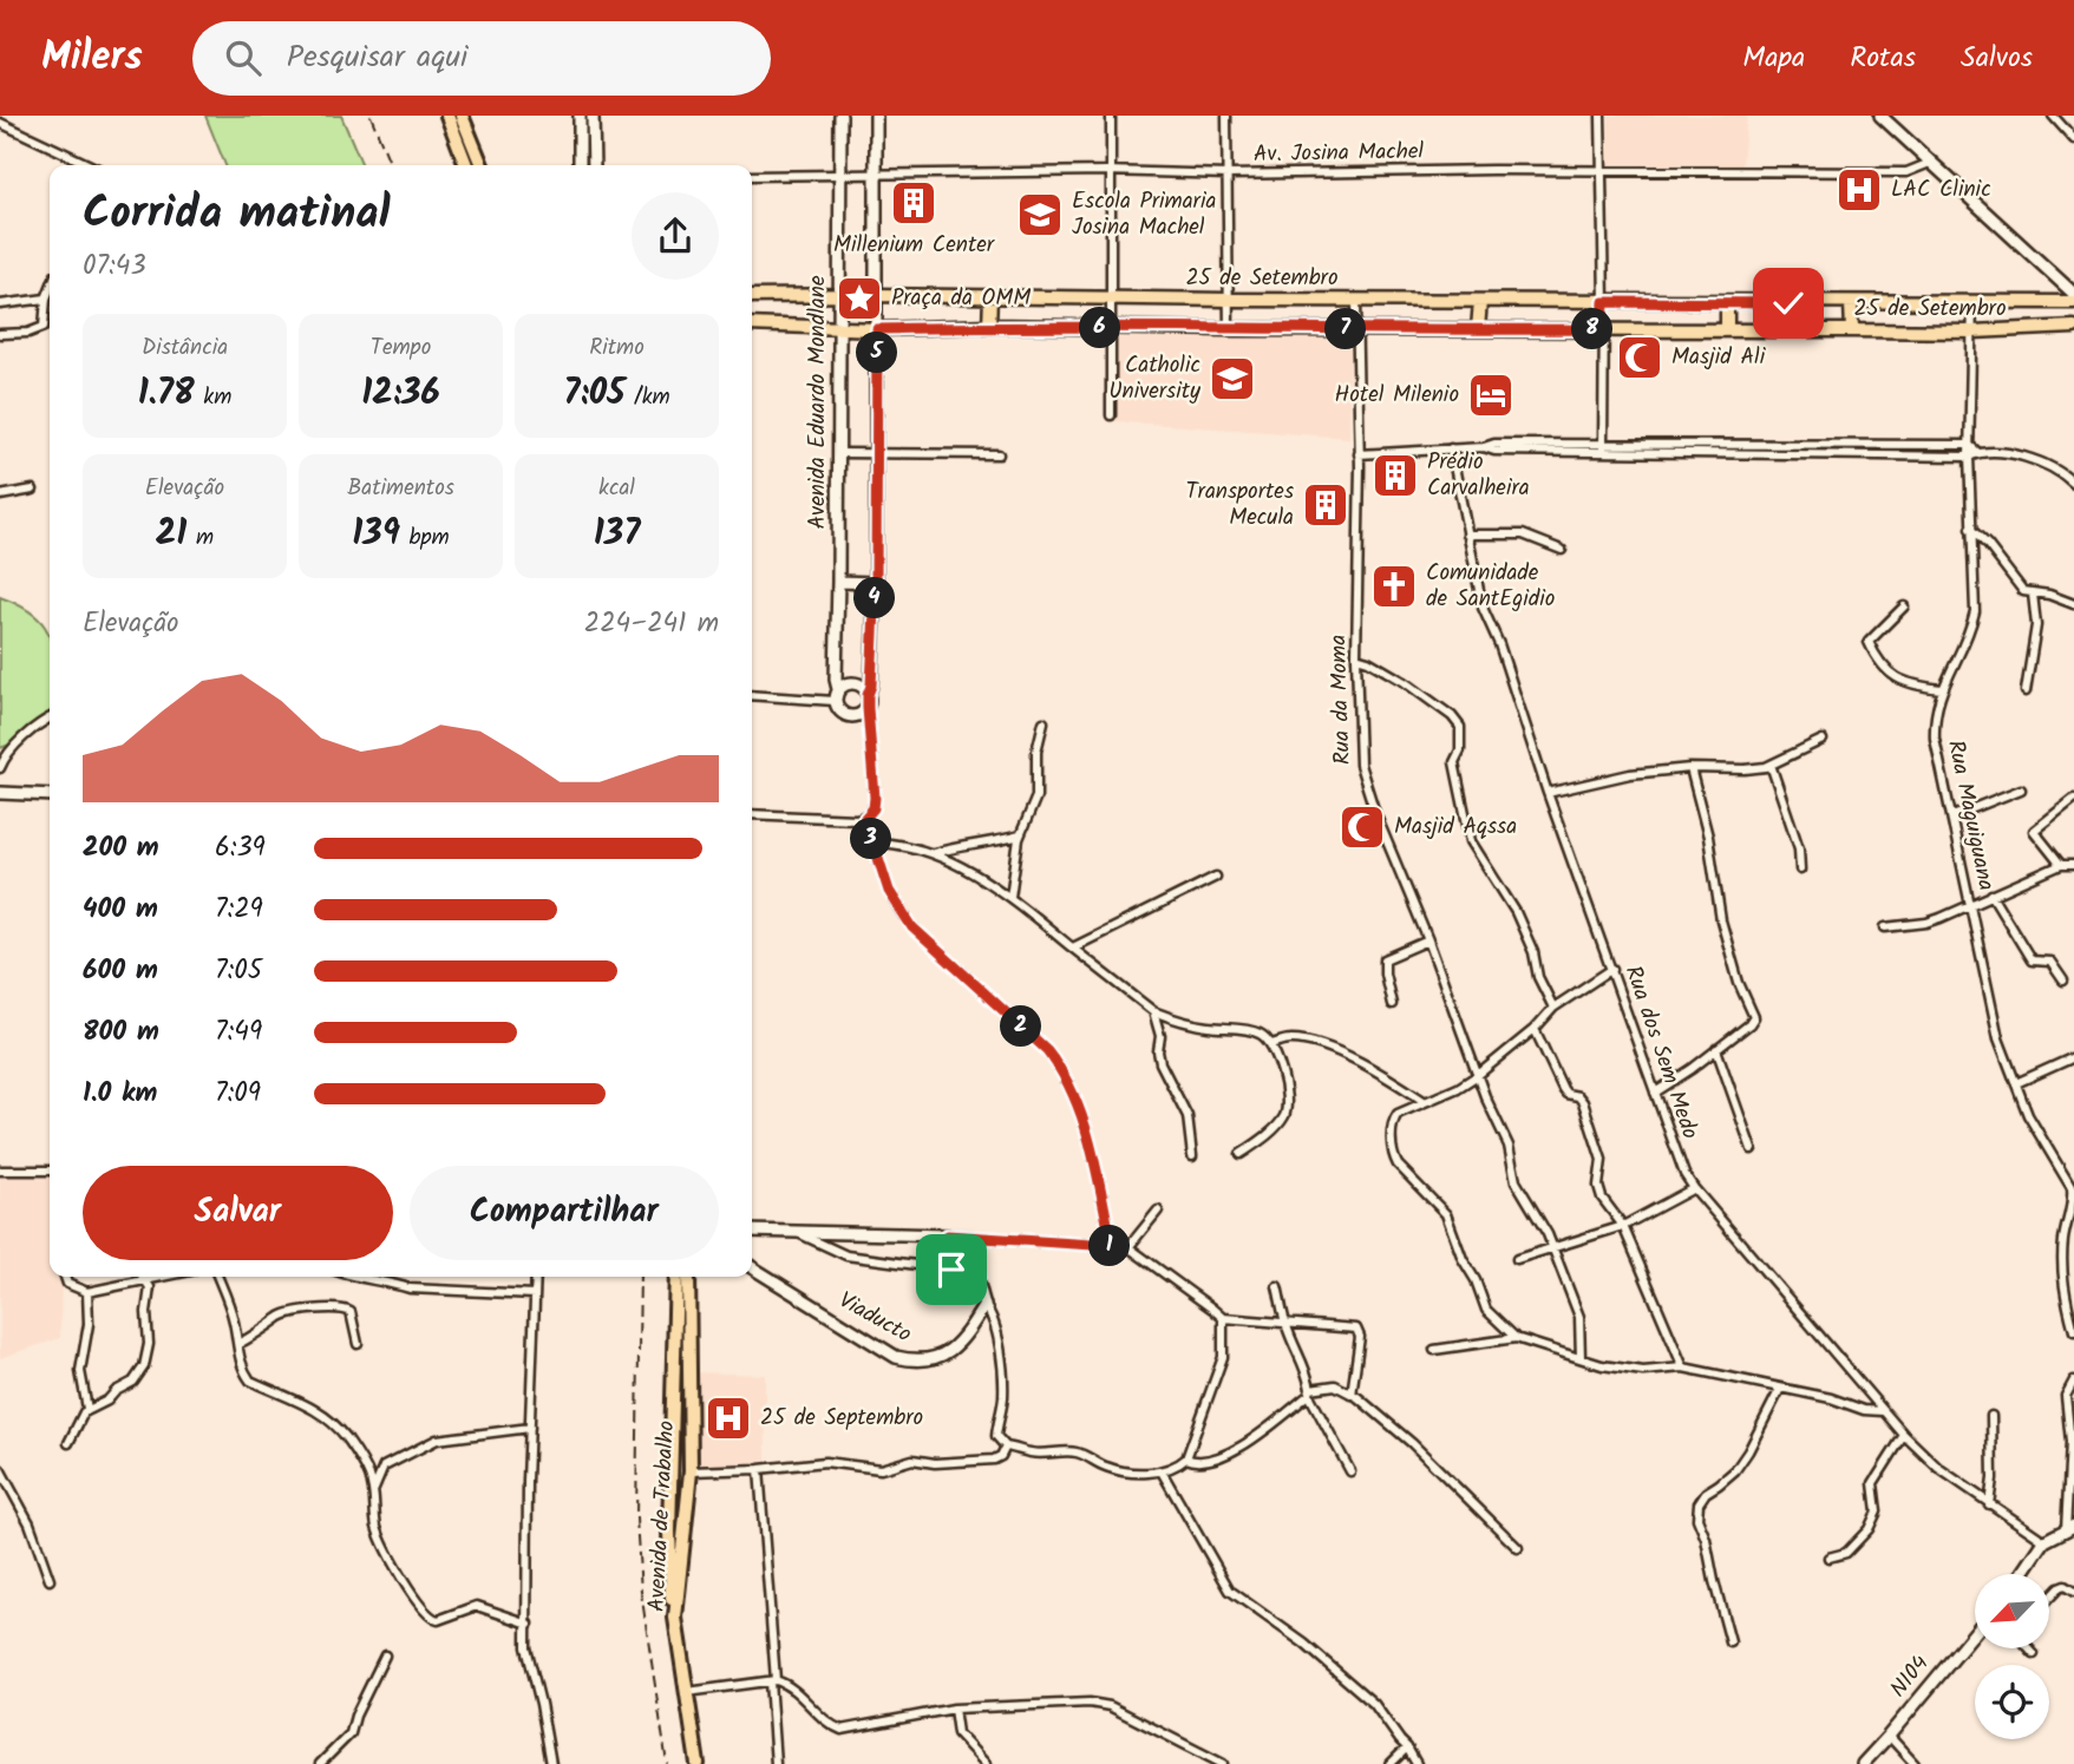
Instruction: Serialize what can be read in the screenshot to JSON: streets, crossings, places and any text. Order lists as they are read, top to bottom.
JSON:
{
  "streets": {
    "highway": ["Avenida de Trabalho"],
    "main road": [
      "25 de Setembro",
      "Avenida Eduardo Mondlane",
      "Viaducto",
      "N104"
    ],
    "street": [
      "Av. Josina Machel",
      "Rua da Moma",
      "Rua Maguiguana",
      "Rua dos Sem Medo"
    ]
  },
  "crossings": [
    ["Av. Josina Machel", "Avenida Eduardo Mondlane"],
    ["25 de Setembro", "Avenida Eduardo Mondlane"],
    ["25 de Setembro", "Rua da Moma"],
    ["25 de Setembro", "Rua Maguiguana"]
  ],
  "places": {
    "hospital": ["LAC Clinic", "25 de Septembro"],
    "building": ["Millenium Center", "Prédio Carvalheira", "Transportes Mecula"],
    "school or university": ["Escola Primaria Josina Machel", "Catholic University"],
    "place": ["Praça da OMM"],
    "mosque": ["Masjid Ali", "Masjid Aqssa"],
    "hotel": ["Hotel Milenio"],
    "church": ["Comunidade de SantEgidio"]
  },
  "north": "bottom left",
  "page": {
    "header": "Milers",
    "search": "Pesquisar aqui",
    "nav": ["Mapa", "Rotas", "Salvos"],
    "heading": ["Corrida matinal", "07:43"],
    "stats": [
      ["Distância", "1.78 km"],
      ["Tempo", "12:36"],
      ["Ritmo", "7:05 /km"],
      ["Elevação", "21 m"],
      ["Batimentos", "139 bpm"],
      ["kcal", "137"]
    ],
    "pins": [
      "6",
      "7",
      "8",
      "5",
      "4",
      "3",
      "2",
      "1"
    ],
    "chart": ["Elevação", "224–241 m"],
    "list": [
      {
        "name": "200 m",
        "note": "6:39"
      },
      {
        "name": "400 m",
        "note": "7:29"
      },
      {
        "name": "600 m",
        "note": "7:05"
      },
      {
        "name": "800 m",
        "note": "7:49"
      },
      {
        "name": "1.0 km",
        "note": "7:09"
      }
    ],
    "buttons": ["Salvar", "Compartilhar"]
  }
}
